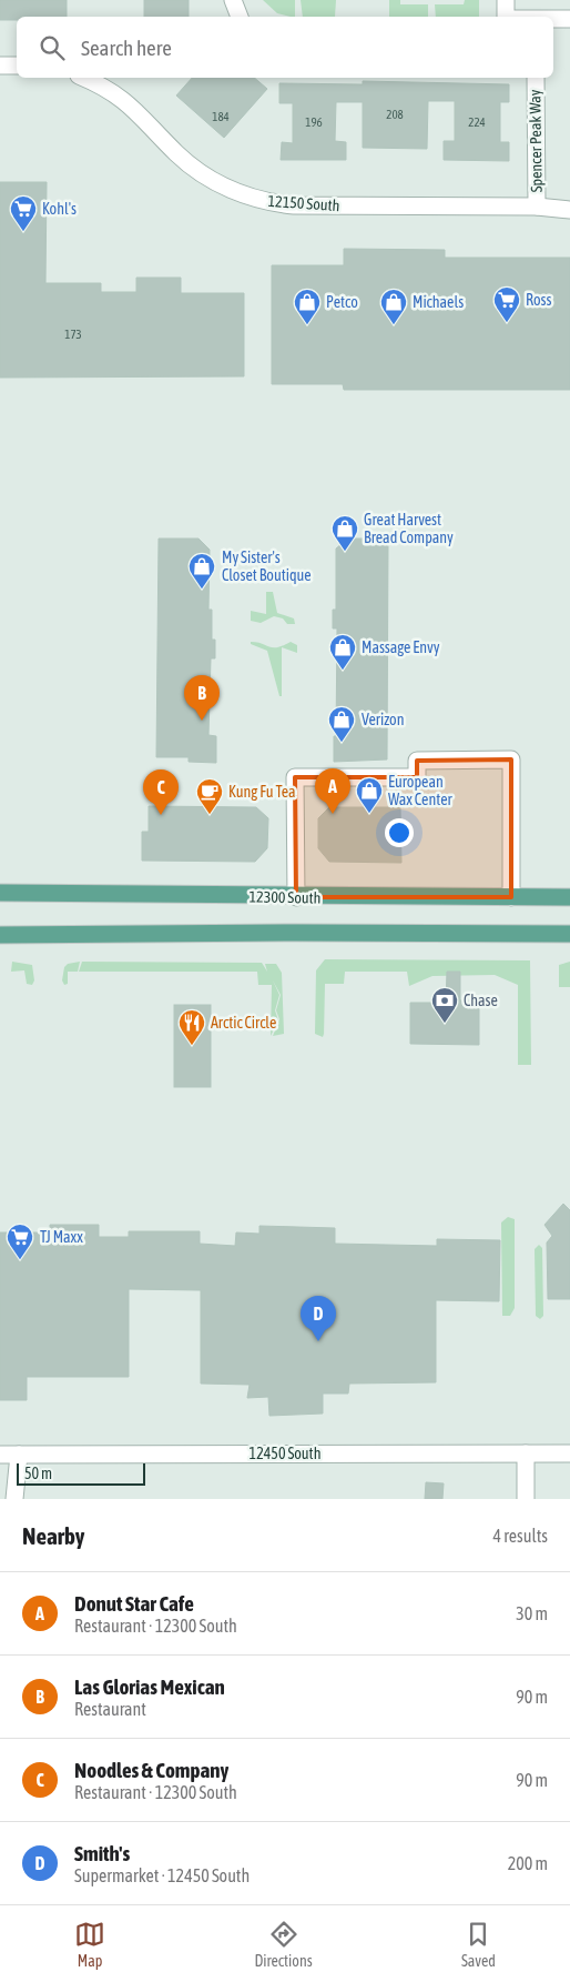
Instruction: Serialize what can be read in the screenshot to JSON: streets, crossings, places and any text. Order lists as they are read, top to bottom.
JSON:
{
  "streets": {
    "main road": ["12300 South"],
    "street": ["Spencer Peak Way", "12150 South", "12450 South"]
  },
  "crossings": [
    ["Spencer Peak Way", "12150 South"]
  ],
  "places": {
    "supermarket": ["Kohl's", "Ross", "TJ Maxx"],
    "shop": [
      "Petco",
      "Michaels",
      "Great Harvest Bread Company",
      "My Sister's Closet Boutique",
      "Massage Envy",
      "Verizon",
      "European Wax Center"
    ],
    "cafe": ["Kung Fu Tea"],
    "bank": ["Chase"],
    "restaurant": ["Arctic Circle"]
  },
  "house_numbers": [
    "208",
    "184",
    "196",
    "224",
    "173"
  ],
  "scale_bar": "50 m",
  "page": {
    "search": "Search here",
    "pins": [
      "B",
      "A",
      "C",
      "D"
    ],
    "scale": "50 m",
    "heading": ["Nearby", "4 results"],
    "list": [
      {
        "mark": "A",
        "name": "Donut Star Cafe",
        "note": "Restaurant · 12300 South",
        "value": "30 m"
      },
      {
        "mark": "B",
        "name": "Las Glorias Mexican",
        "note": "Restaurant",
        "value": "90 m"
      },
      {
        "mark": "C",
        "name": "Noodles & Company",
        "note": "Restaurant · 12300 South",
        "value": "90 m"
      },
      {
        "mark": "D",
        "name": "Smith's",
        "note": "Supermarket · 12450 South",
        "value": "200 m"
      }
    ],
    "nav": ["Map", "Directions", "Saved"]
  }
}
